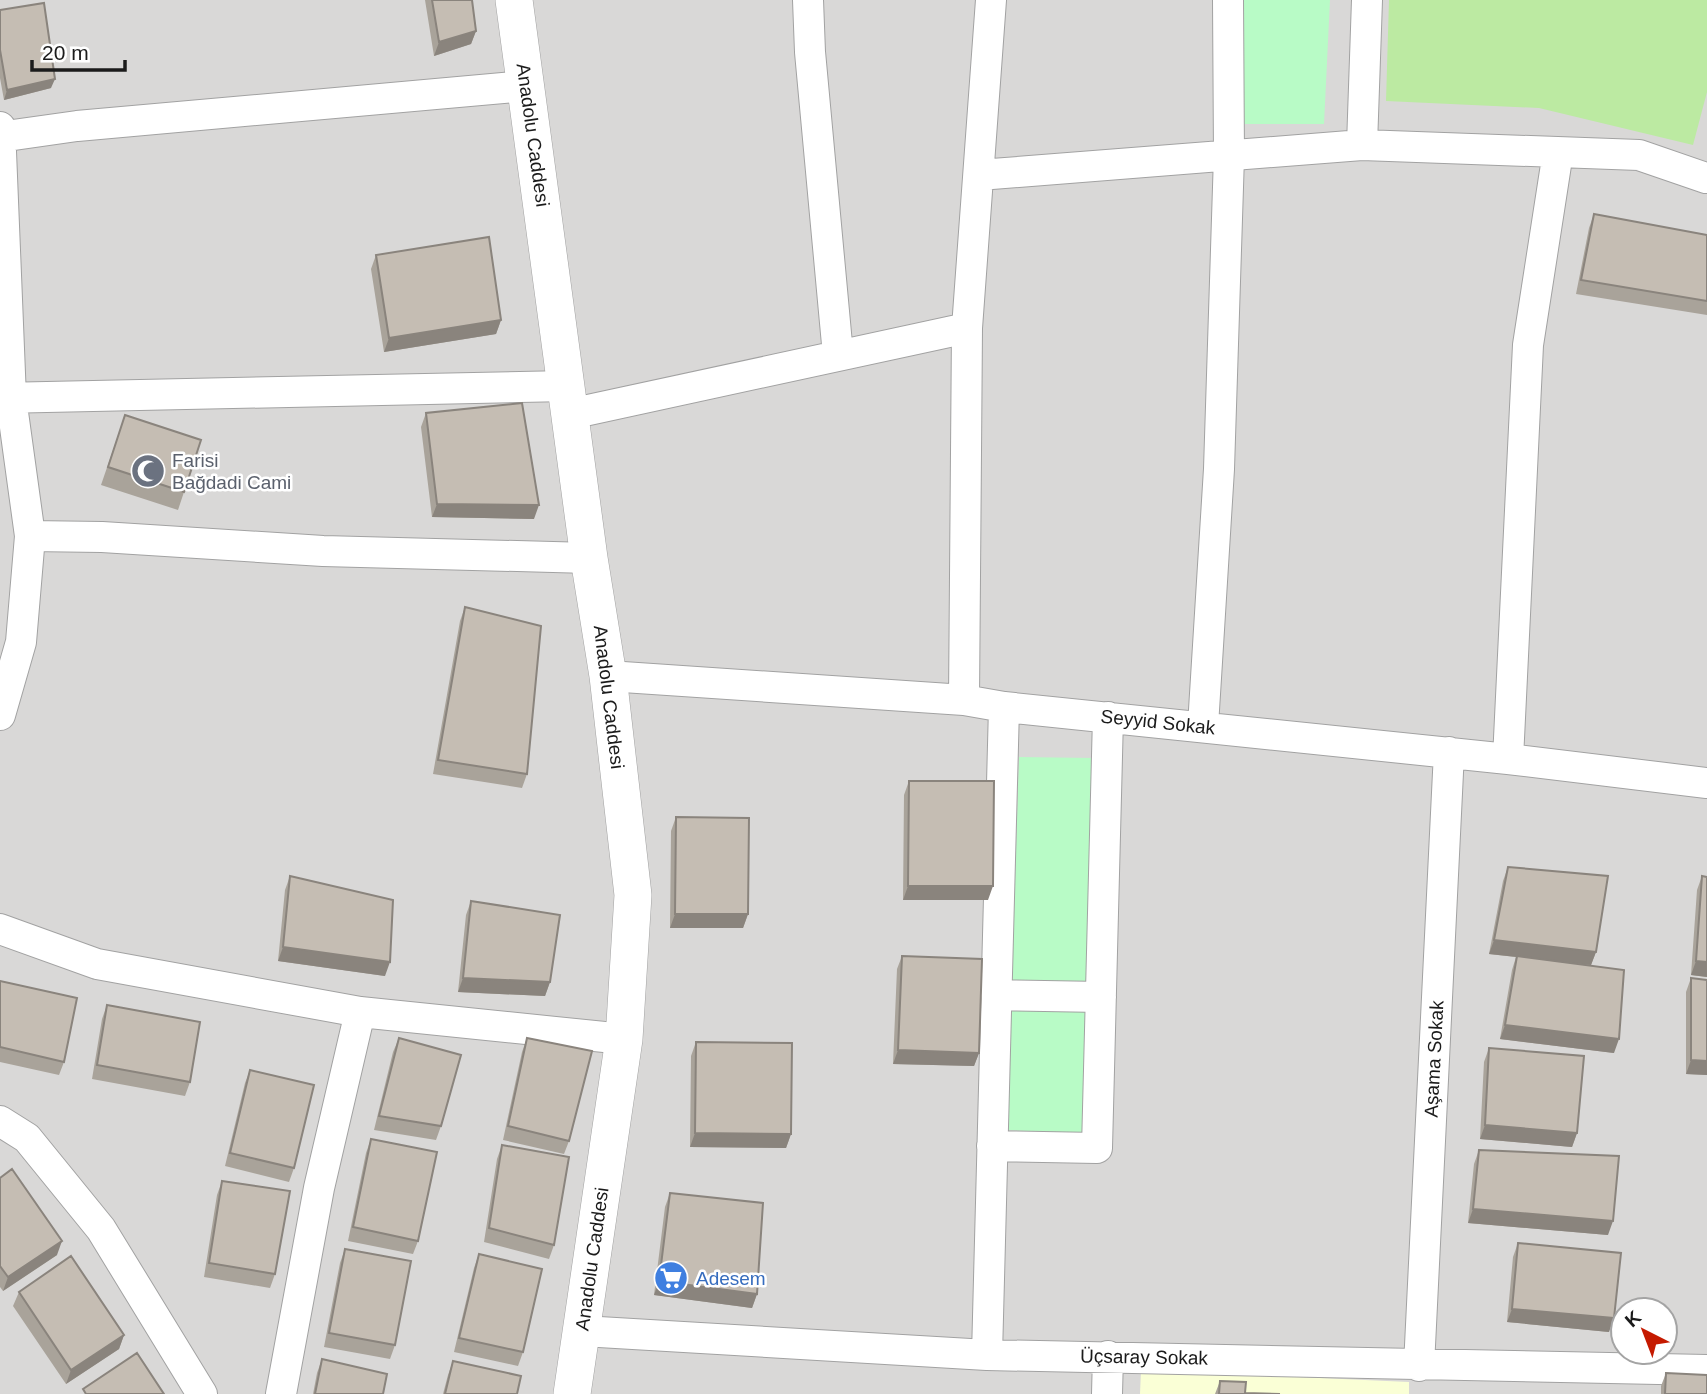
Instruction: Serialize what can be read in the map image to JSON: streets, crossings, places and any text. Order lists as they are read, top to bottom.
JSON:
{
  "streets": {
    "street": [
      "Anadolu Caddesi",
      "Seyyid Sokak",
      "Aşama Sokak",
      "Üçsaray Sokak"
    ]
  },
  "crossings": [
    ["Anadolu Caddesi", "Seyyid Sokak"],
    ["Anadolu Caddesi", "Üçsaray Sokak"],
    ["Seyyid Sokak", "Aşama Sokak"],
    ["Aşama Sokak", "Üçsaray Sokak"]
  ],
  "places": {
    "mosque": ["Farisi Bağdadi Cami"],
    "supermarket": ["Adesem"]
  },
  "scale_bar": "20 m",
  "north": "top left"
}
